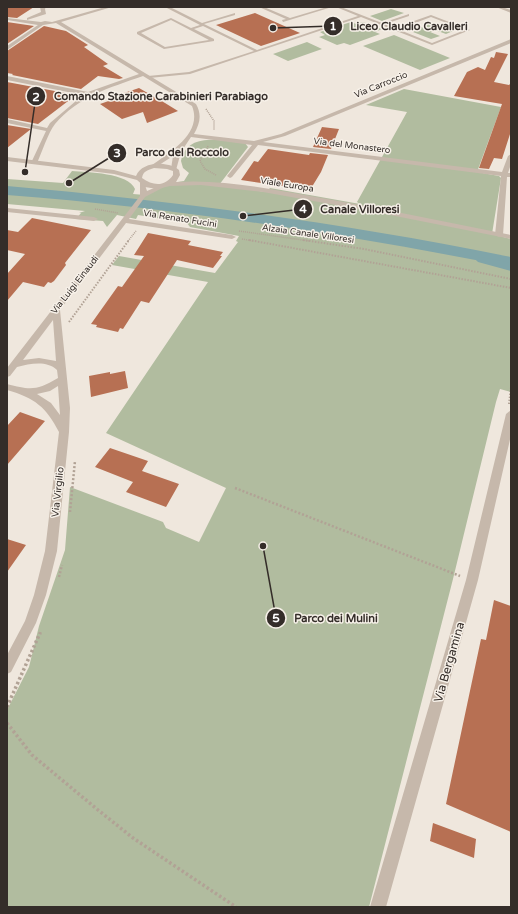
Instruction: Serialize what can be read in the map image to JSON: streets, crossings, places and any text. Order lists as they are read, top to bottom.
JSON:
{
  "streets": {
    "street": [
      "Via Carroccio",
      "Via del Monastero",
      "Viale Europa",
      "Via Renato Fucini",
      "Via Luigi Einaudi",
      "Via Virgilio",
      "Via Bergamina"
    ],
    "path": ["Alzaia Canale Villoresi"]
  },
  "crossings": [
    ["Via Carroccio", "Via del Monastero"],
    ["Via Renato Fucini", "Alzaia Canale Villoresi"],
    ["Via Renato Fucini", "Via Luigi Einaudi"],
    ["Via Luigi Einaudi", "Via Virgilio"]
  ],
  "places": [
    "Liceo Claudio Cavalleri",
    "Comando Stazione Carabinieri Parabiago",
    "Parco del Roccolo",
    "Canale Villoresi",
    "Parco dei Mulini"
  ]
}
